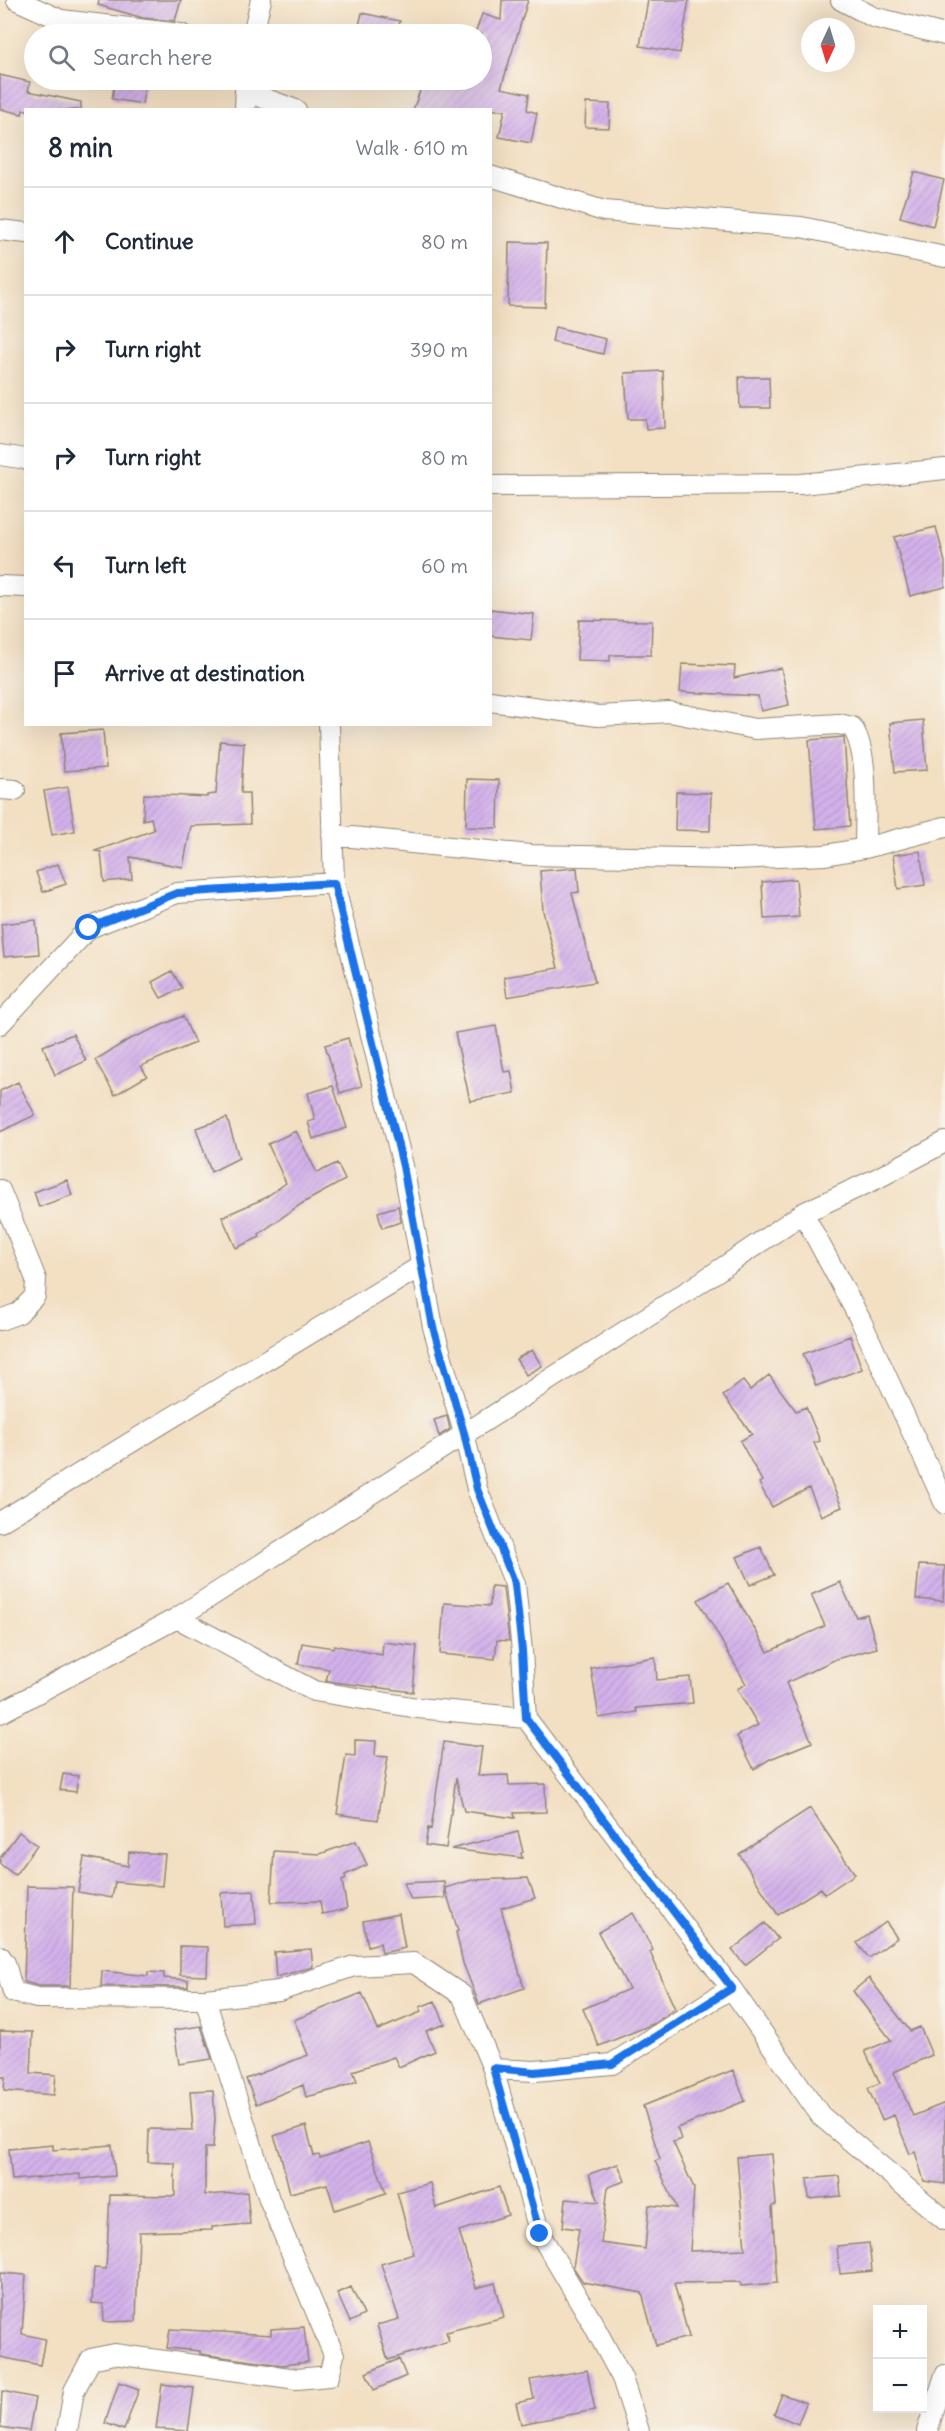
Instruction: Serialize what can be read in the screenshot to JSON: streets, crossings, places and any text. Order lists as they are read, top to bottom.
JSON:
{
  "north": "bottom",
  "page": {
    "search": "Search here",
    "heading": ["8 min", "Walk · 610 m"],
    "list": [
      ["Continue", "80 m"],
      ["Turn right", "390 m"],
      ["Turn right", "80 m"],
      ["Turn left", "60 m"],
      "Arrive at destination"
    ],
    "map_buttons": ["+", "−"]
  }
}
